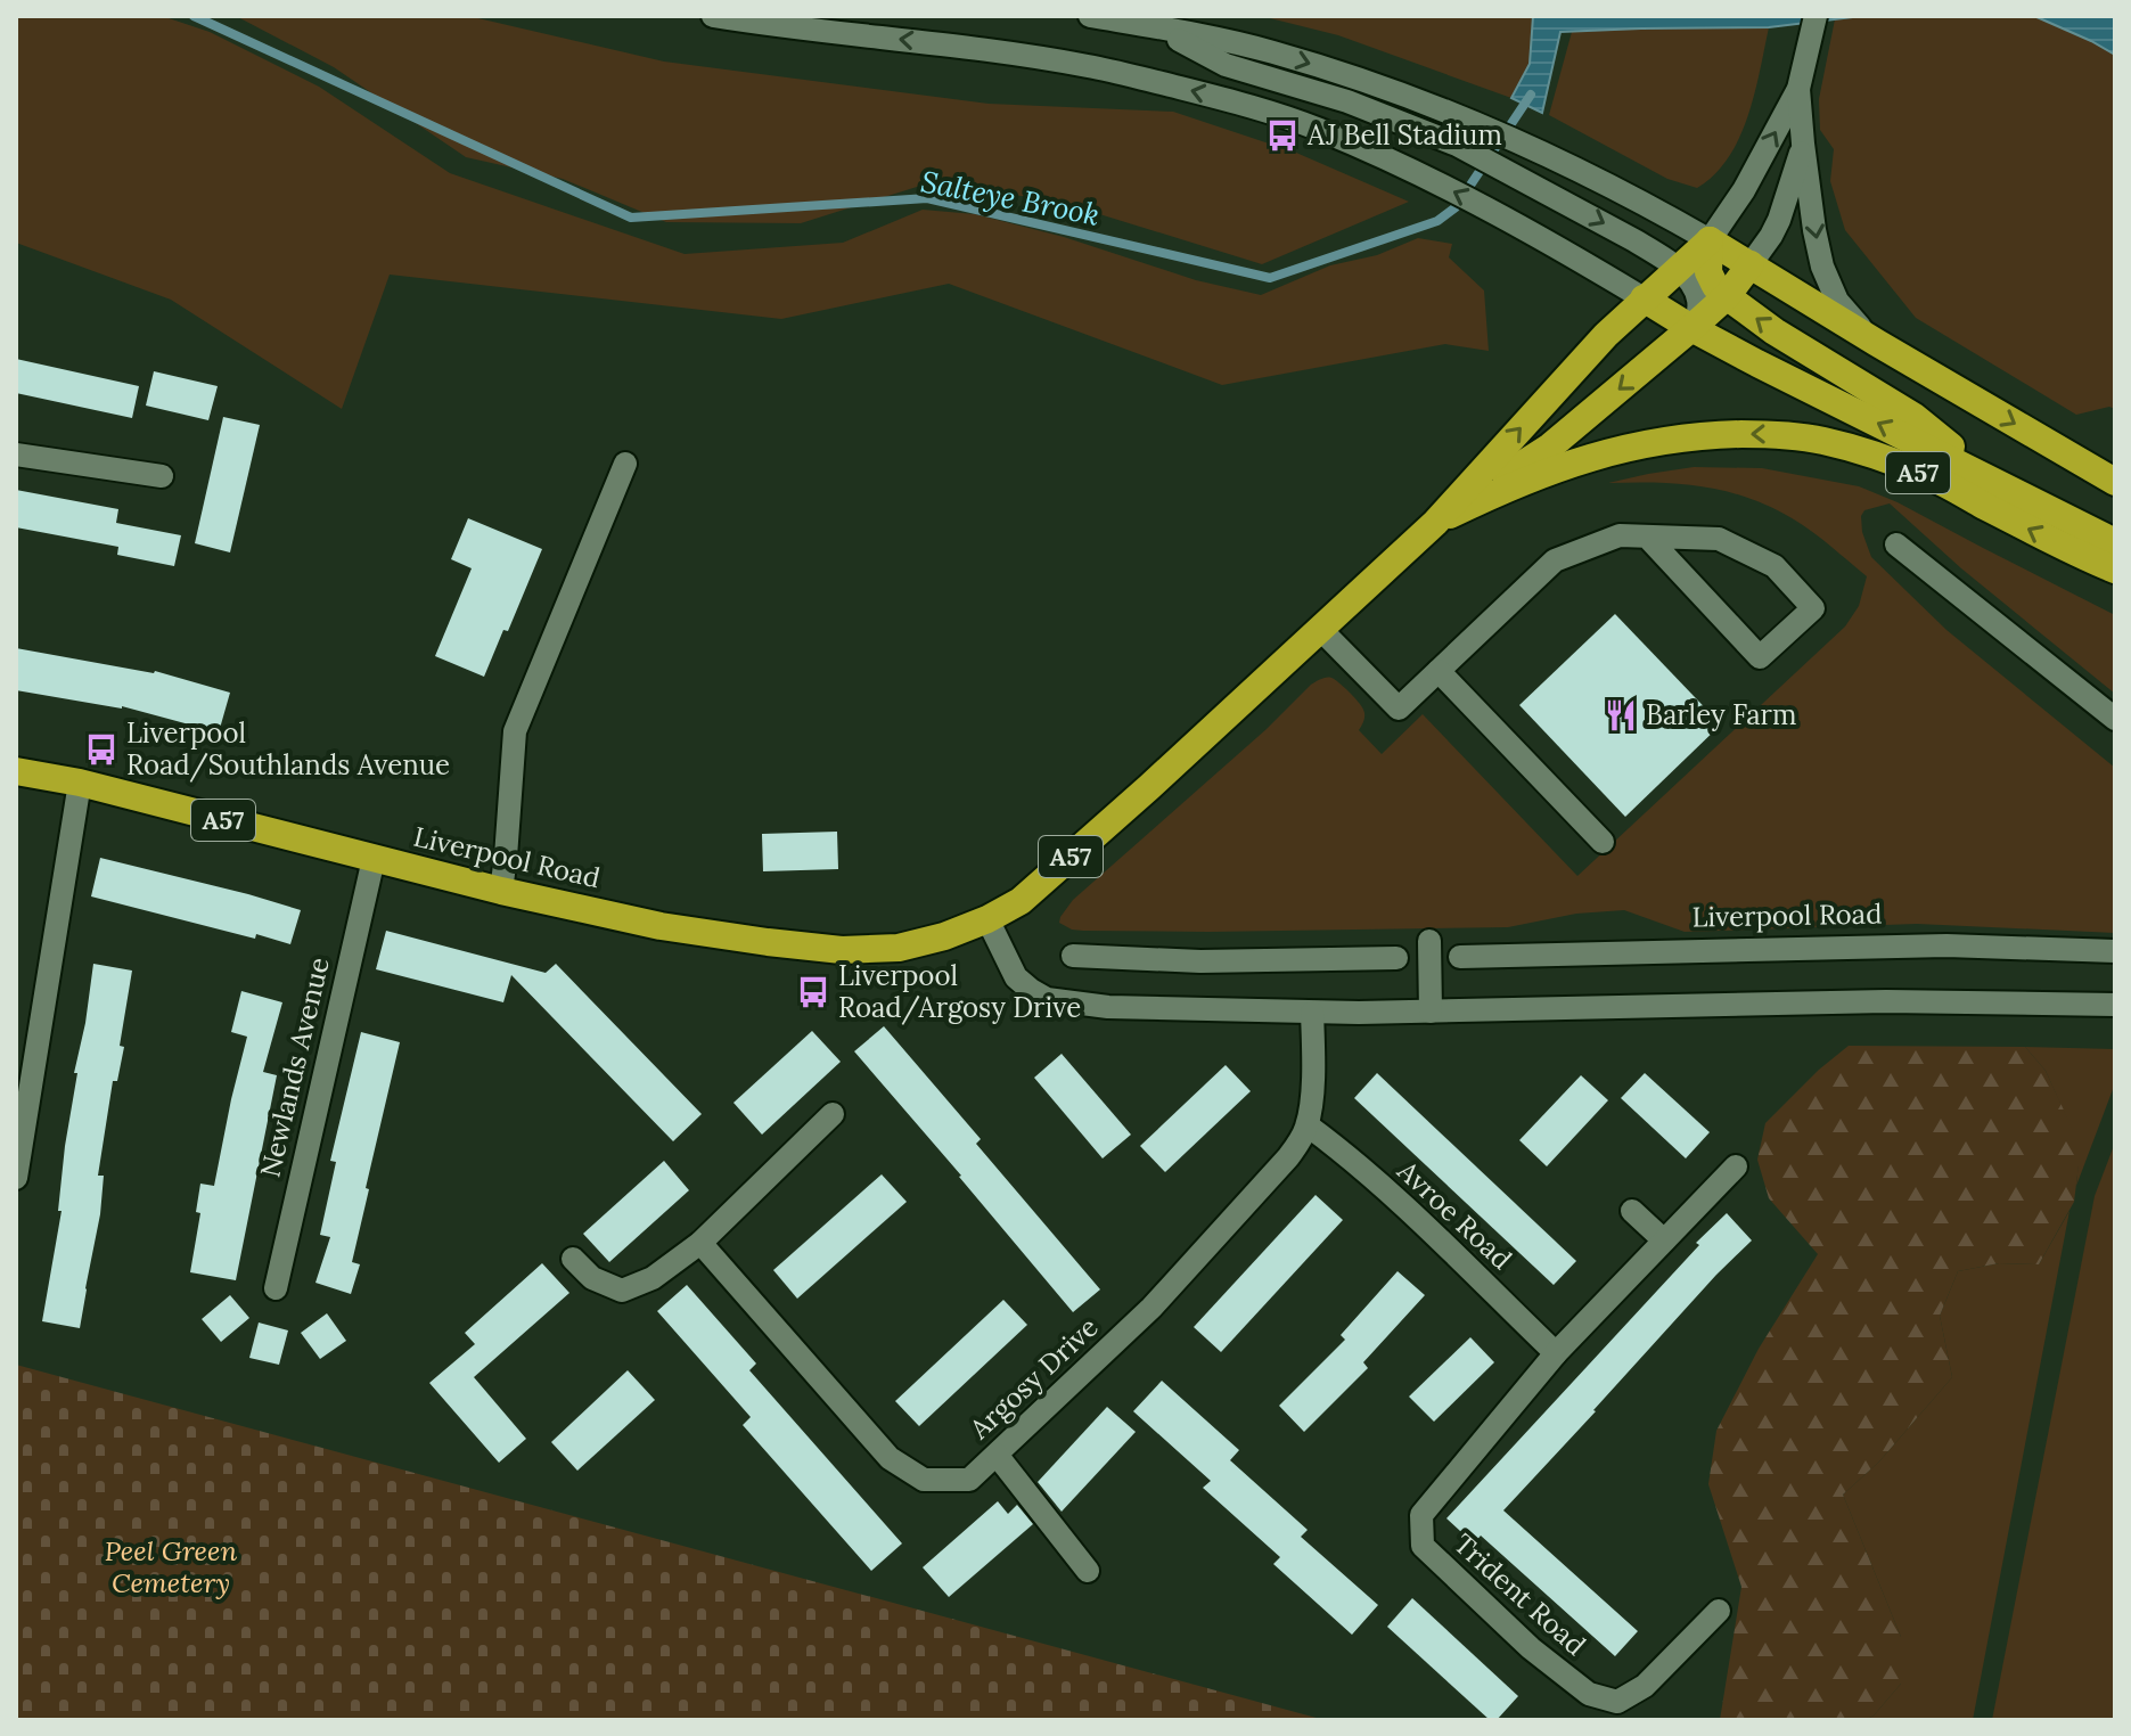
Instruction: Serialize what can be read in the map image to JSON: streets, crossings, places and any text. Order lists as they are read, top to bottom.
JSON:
{
  "streets": {
    "highway": ["A57", "Liverpool Road"],
    "street": [
      "Newlands Avenue",
      "Avroe Road",
      "Argosy Drive",
      "Trident Road"
    ]
  },
  "crossings": [
    ["A57", "Liverpool Road"],
    ["Liverpool Road", "Newlands Avenue"],
    ["Avroe Road", "Argosy Drive"],
    ["Avroe Road", "Trident Road"]
  ],
  "water": ["Salteye Brook"],
  "parks": ["Peel Green Cemetery"],
  "places": {
    "bus stop": ["AJ Bell Stadium", "Liverpool Road/Southlands Avenue", "Liverpool Road/Argosy Drive"],
    "restaurant": ["Barley Farm"]
  }
}
